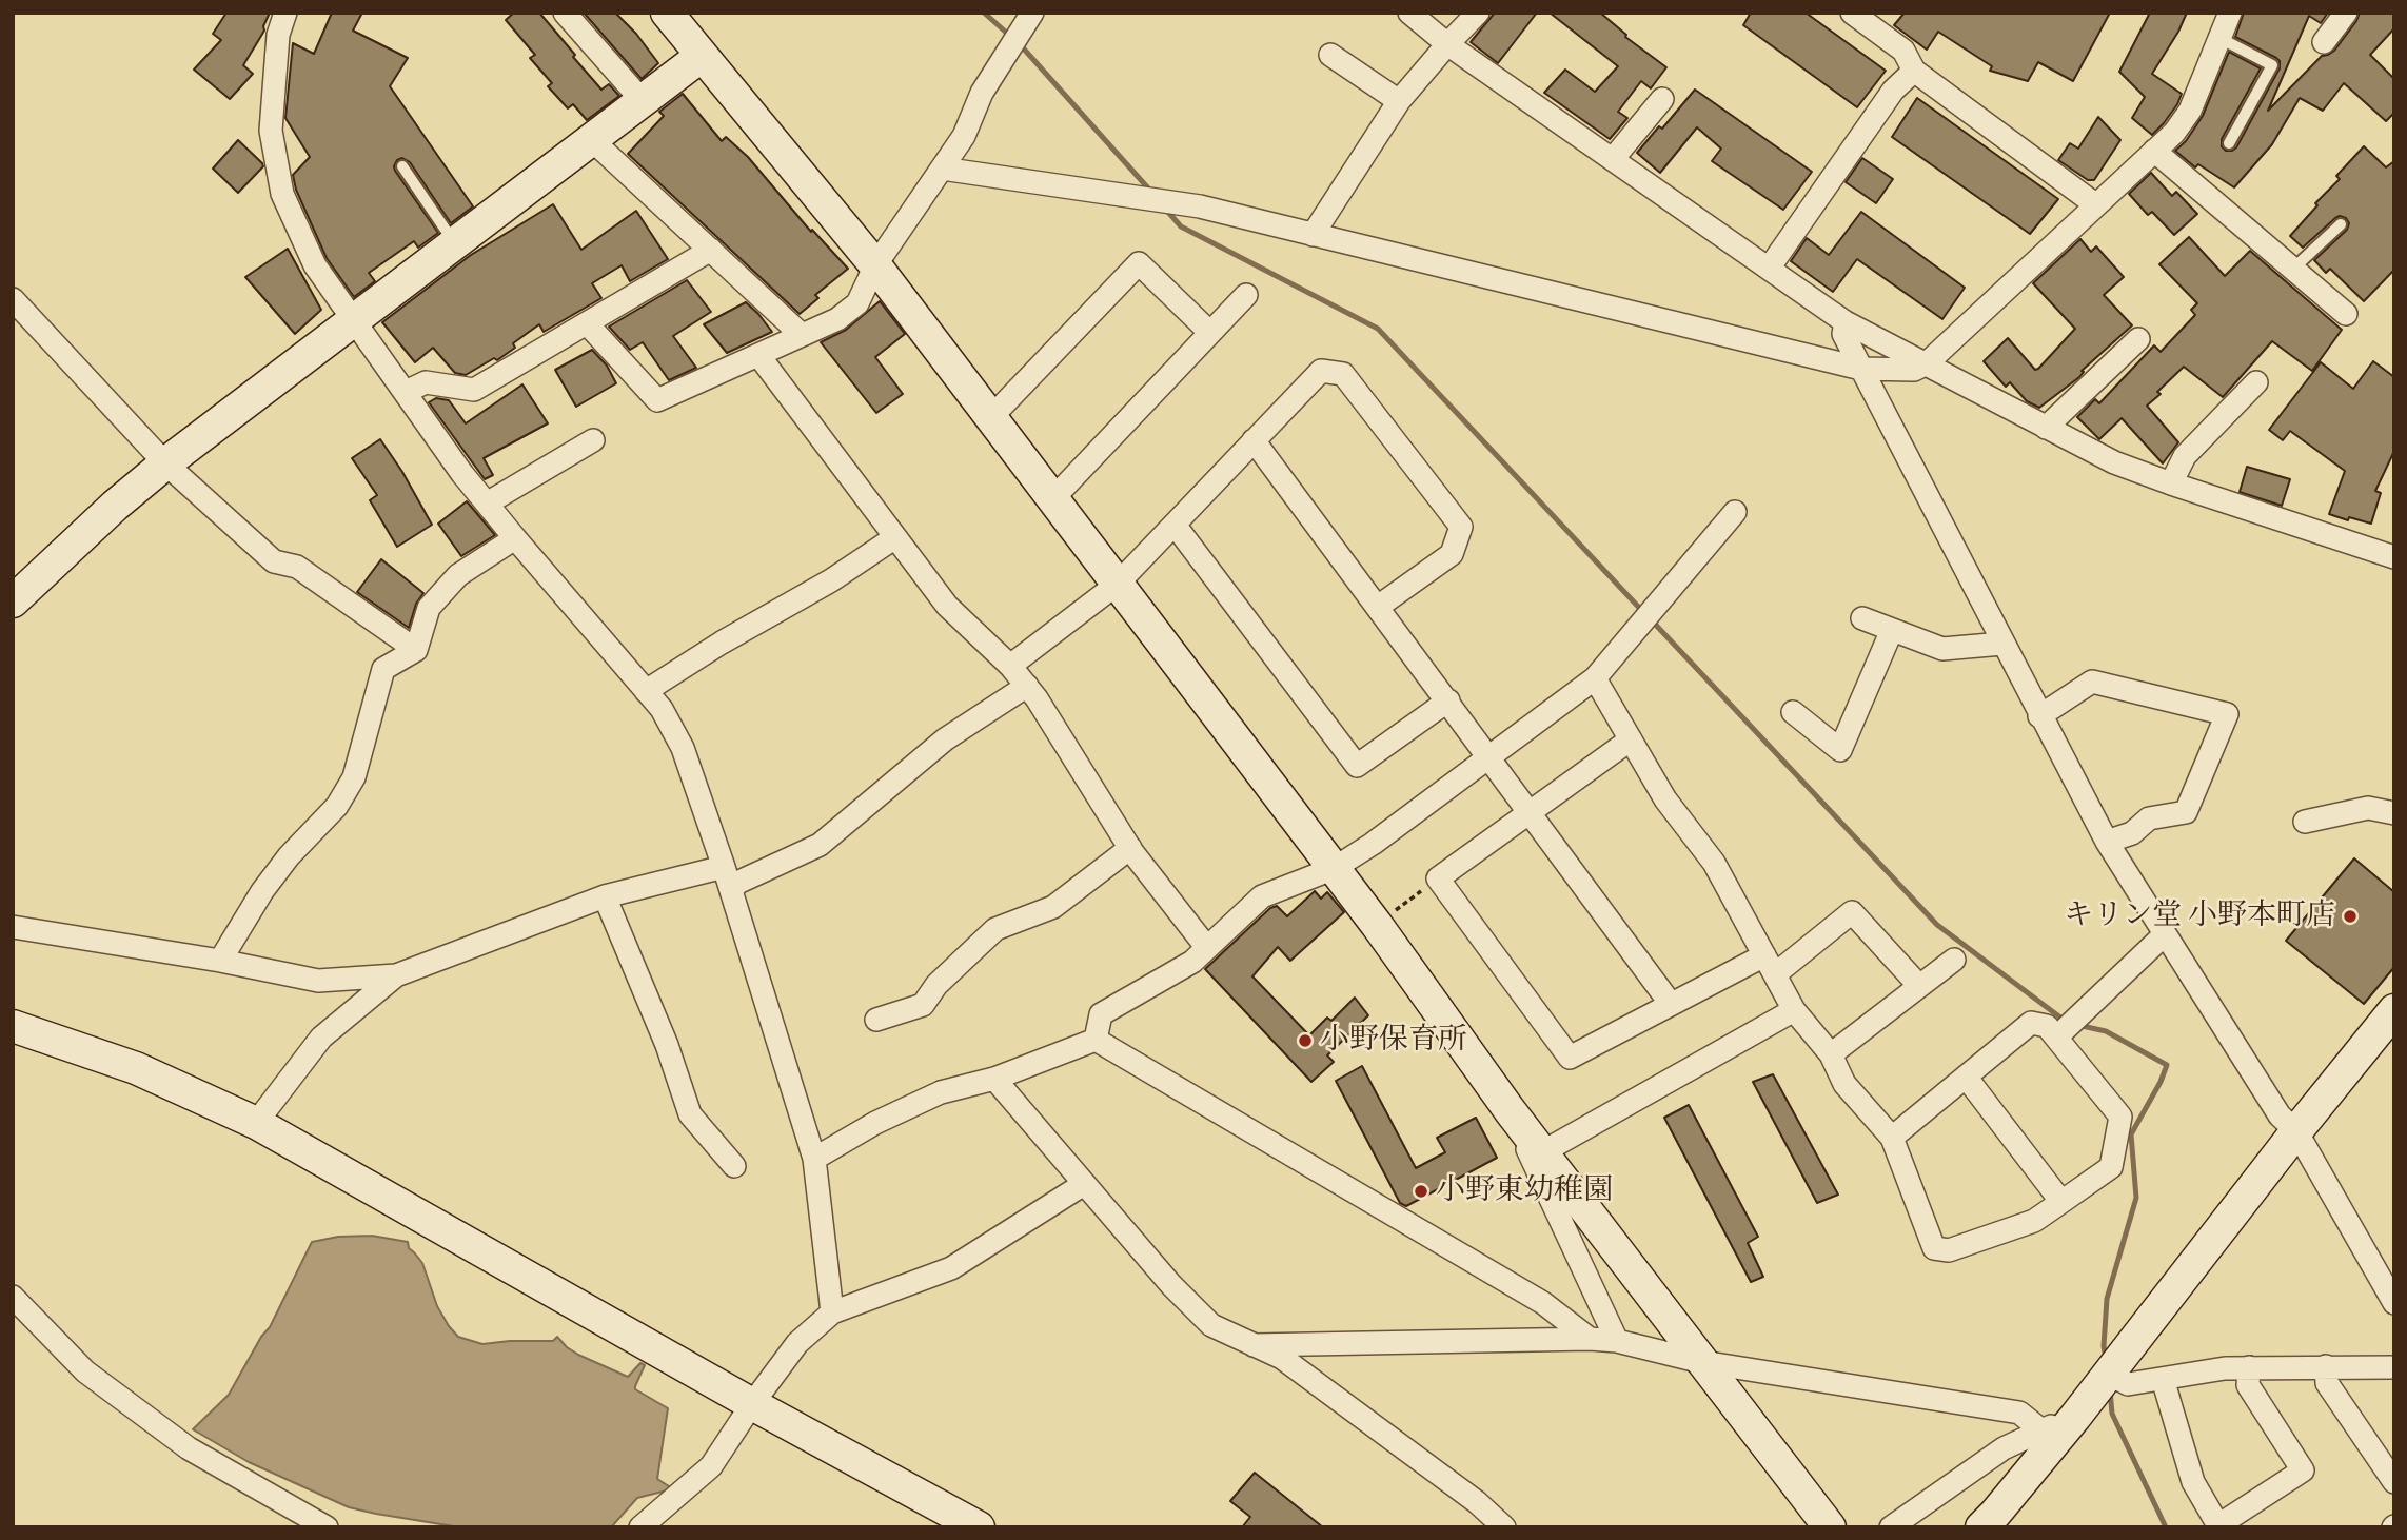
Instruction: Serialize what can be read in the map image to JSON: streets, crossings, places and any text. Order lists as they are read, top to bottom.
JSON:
{
  "places": ["キリン堂 小野本町店", "小野保育所", "小野東幼稚園"]
}
